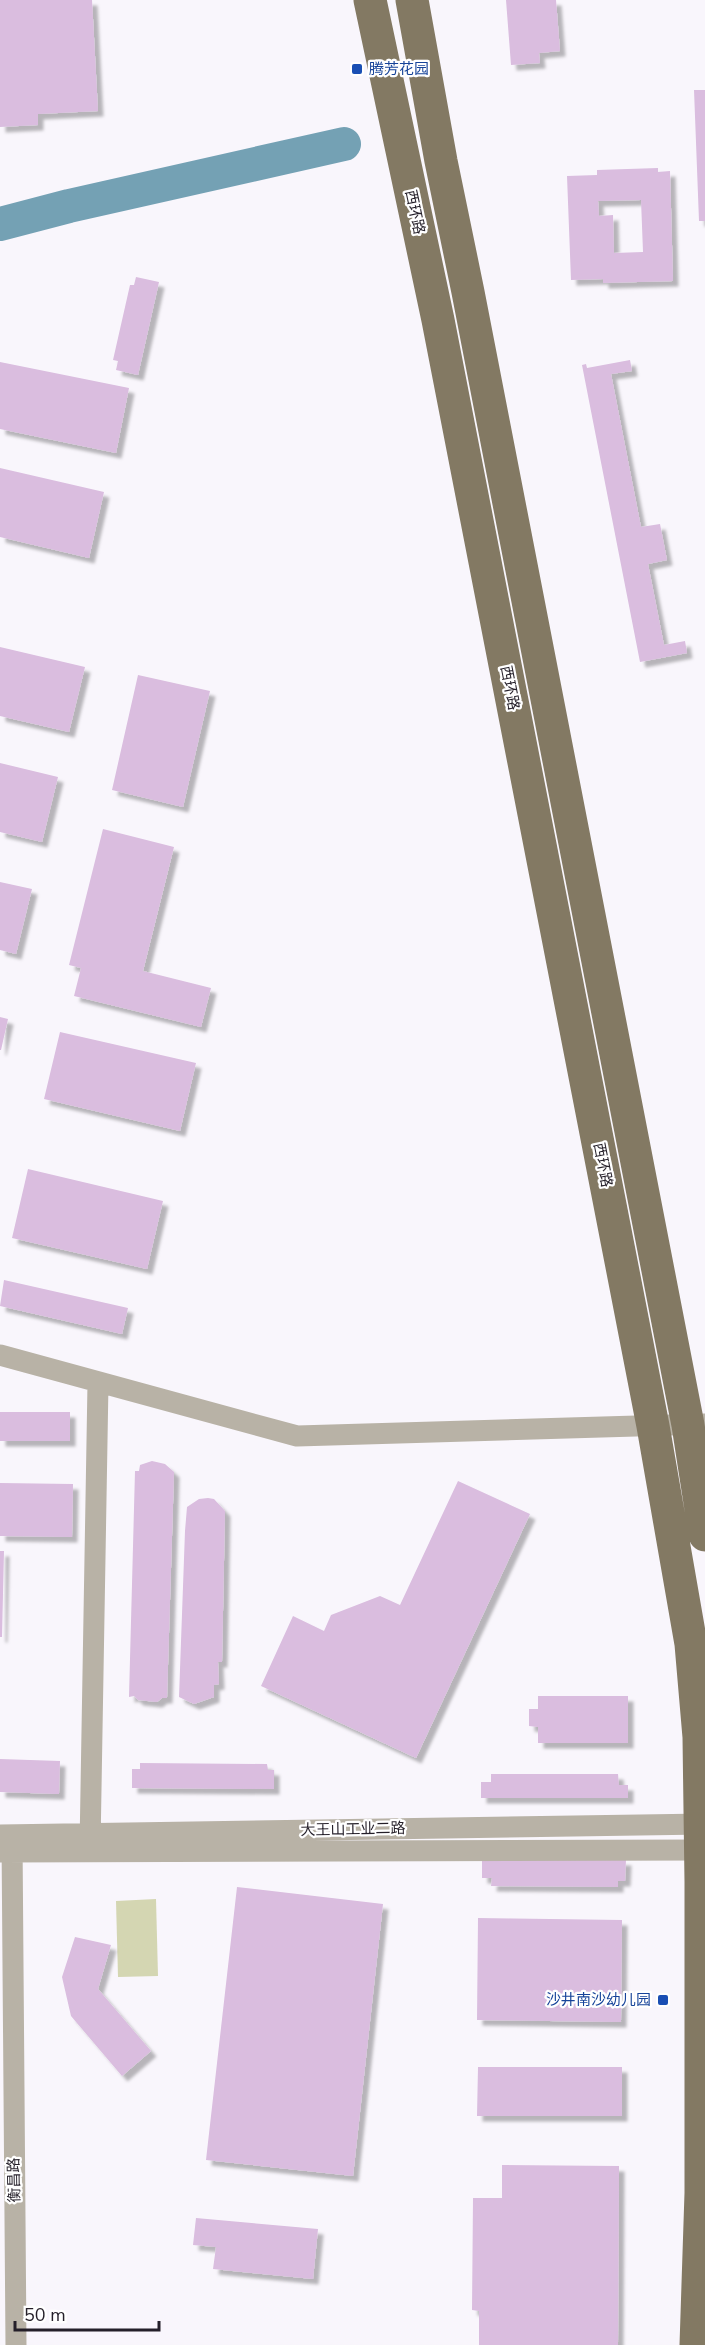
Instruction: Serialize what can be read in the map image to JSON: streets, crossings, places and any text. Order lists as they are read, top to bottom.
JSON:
{
  "streets": {
    "main road": ["西环路"],
    "street": ["大王山工业二路", "衡昌路"]
  },
  "crossings": [
    ["西环路", "大王山工业二路"],
    ["大王山工业二路", "衡昌路"]
  ],
  "places": {
    "transit": ["腾芳花园", "沙井南沙幼儿园"]
  },
  "scale_bar": "50 m"
}
